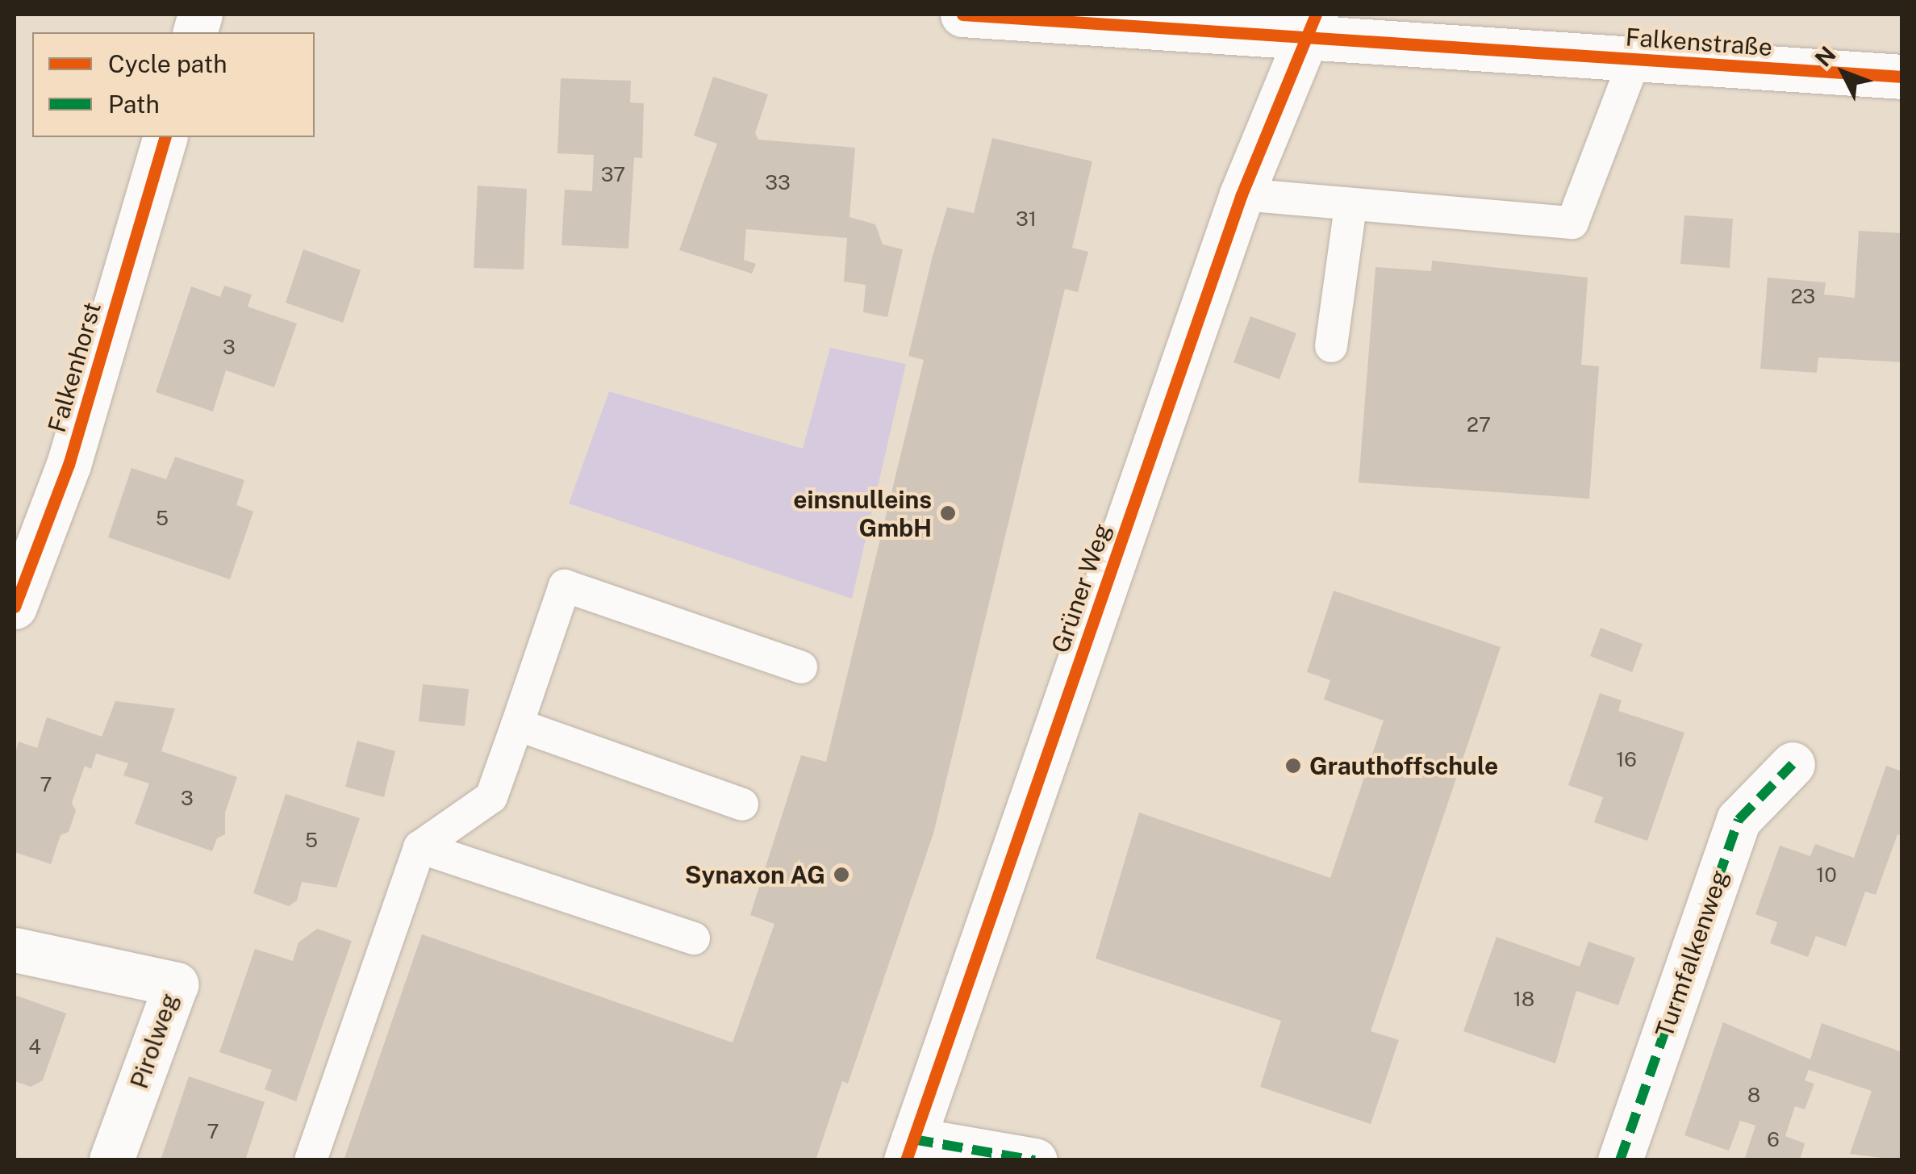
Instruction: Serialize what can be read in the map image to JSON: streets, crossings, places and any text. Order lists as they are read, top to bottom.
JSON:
{
  "streets": {
    "street": [
      "Falkenstraße",
      "Falkenhorst",
      "Grüner Weg",
      "Turmfalkenweg",
      "Pirolweg"
    ]
  },
  "crossings": [
    ["Falkenstraße", "Grüner Weg"]
  ],
  "places": ["einsnulleins GmbH", "Grauthoffschule", "Synaxon AG"],
  "house_numbers": [
    "37",
    "33",
    "31",
    "23",
    "3",
    "27",
    "5",
    "16",
    "7",
    "3",
    "5",
    "10",
    "18",
    "4",
    "8",
    "7",
    "6"
  ],
  "legend": ["Cycle path", "Path"],
  "north": "top left"
}
